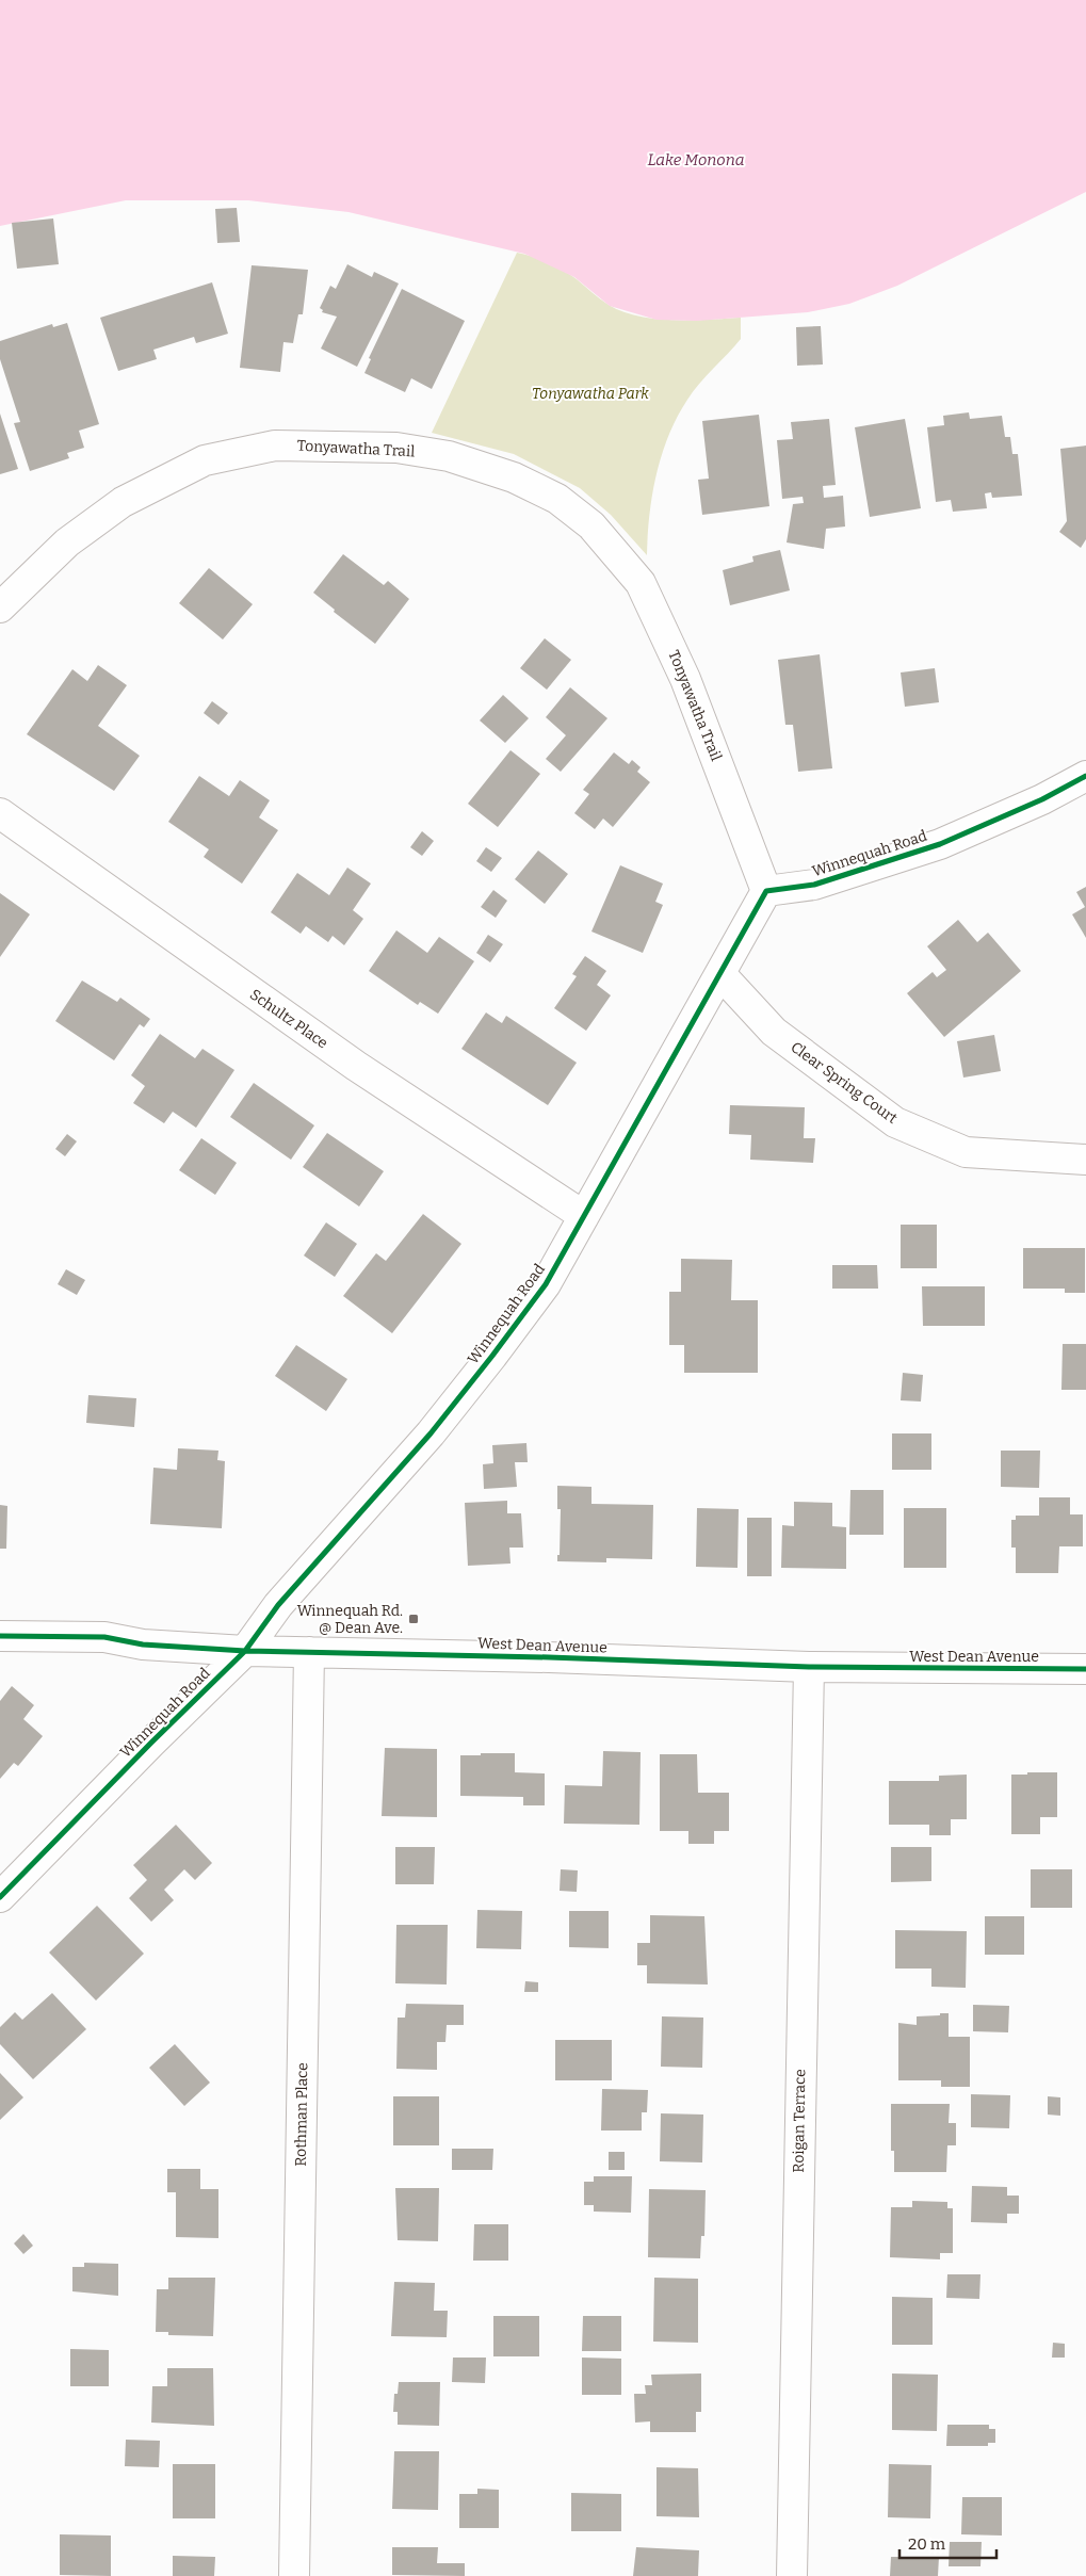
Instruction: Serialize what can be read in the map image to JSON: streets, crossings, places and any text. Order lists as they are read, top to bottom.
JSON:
{
  "streets": {
    "street": [
      "Tonyawatha Trail",
      "Winnequah Road",
      "Schultz Place",
      "Clear Spring Court",
      "West Dean Avenue",
      "Rothman Place",
      "Roigan Terrace"
    ]
  },
  "crossings": [
    ["Tonyawatha Trail", "Winnequah Road"],
    ["Winnequah Road", "Schultz Place"],
    ["Winnequah Road", "Clear Spring Court"],
    ["Winnequah Road", "West Dean Avenue"],
    ["West Dean Avenue", "Rothman Place"],
    ["West Dean Avenue", "Roigan Terrace"]
  ],
  "water": ["Lake Monona"],
  "parks": ["Tonyawatha Park"],
  "places": {
    "transit": ["Winnequah Rd. @ Dean Ave."]
  },
  "scale_bar": "20 m"
}
